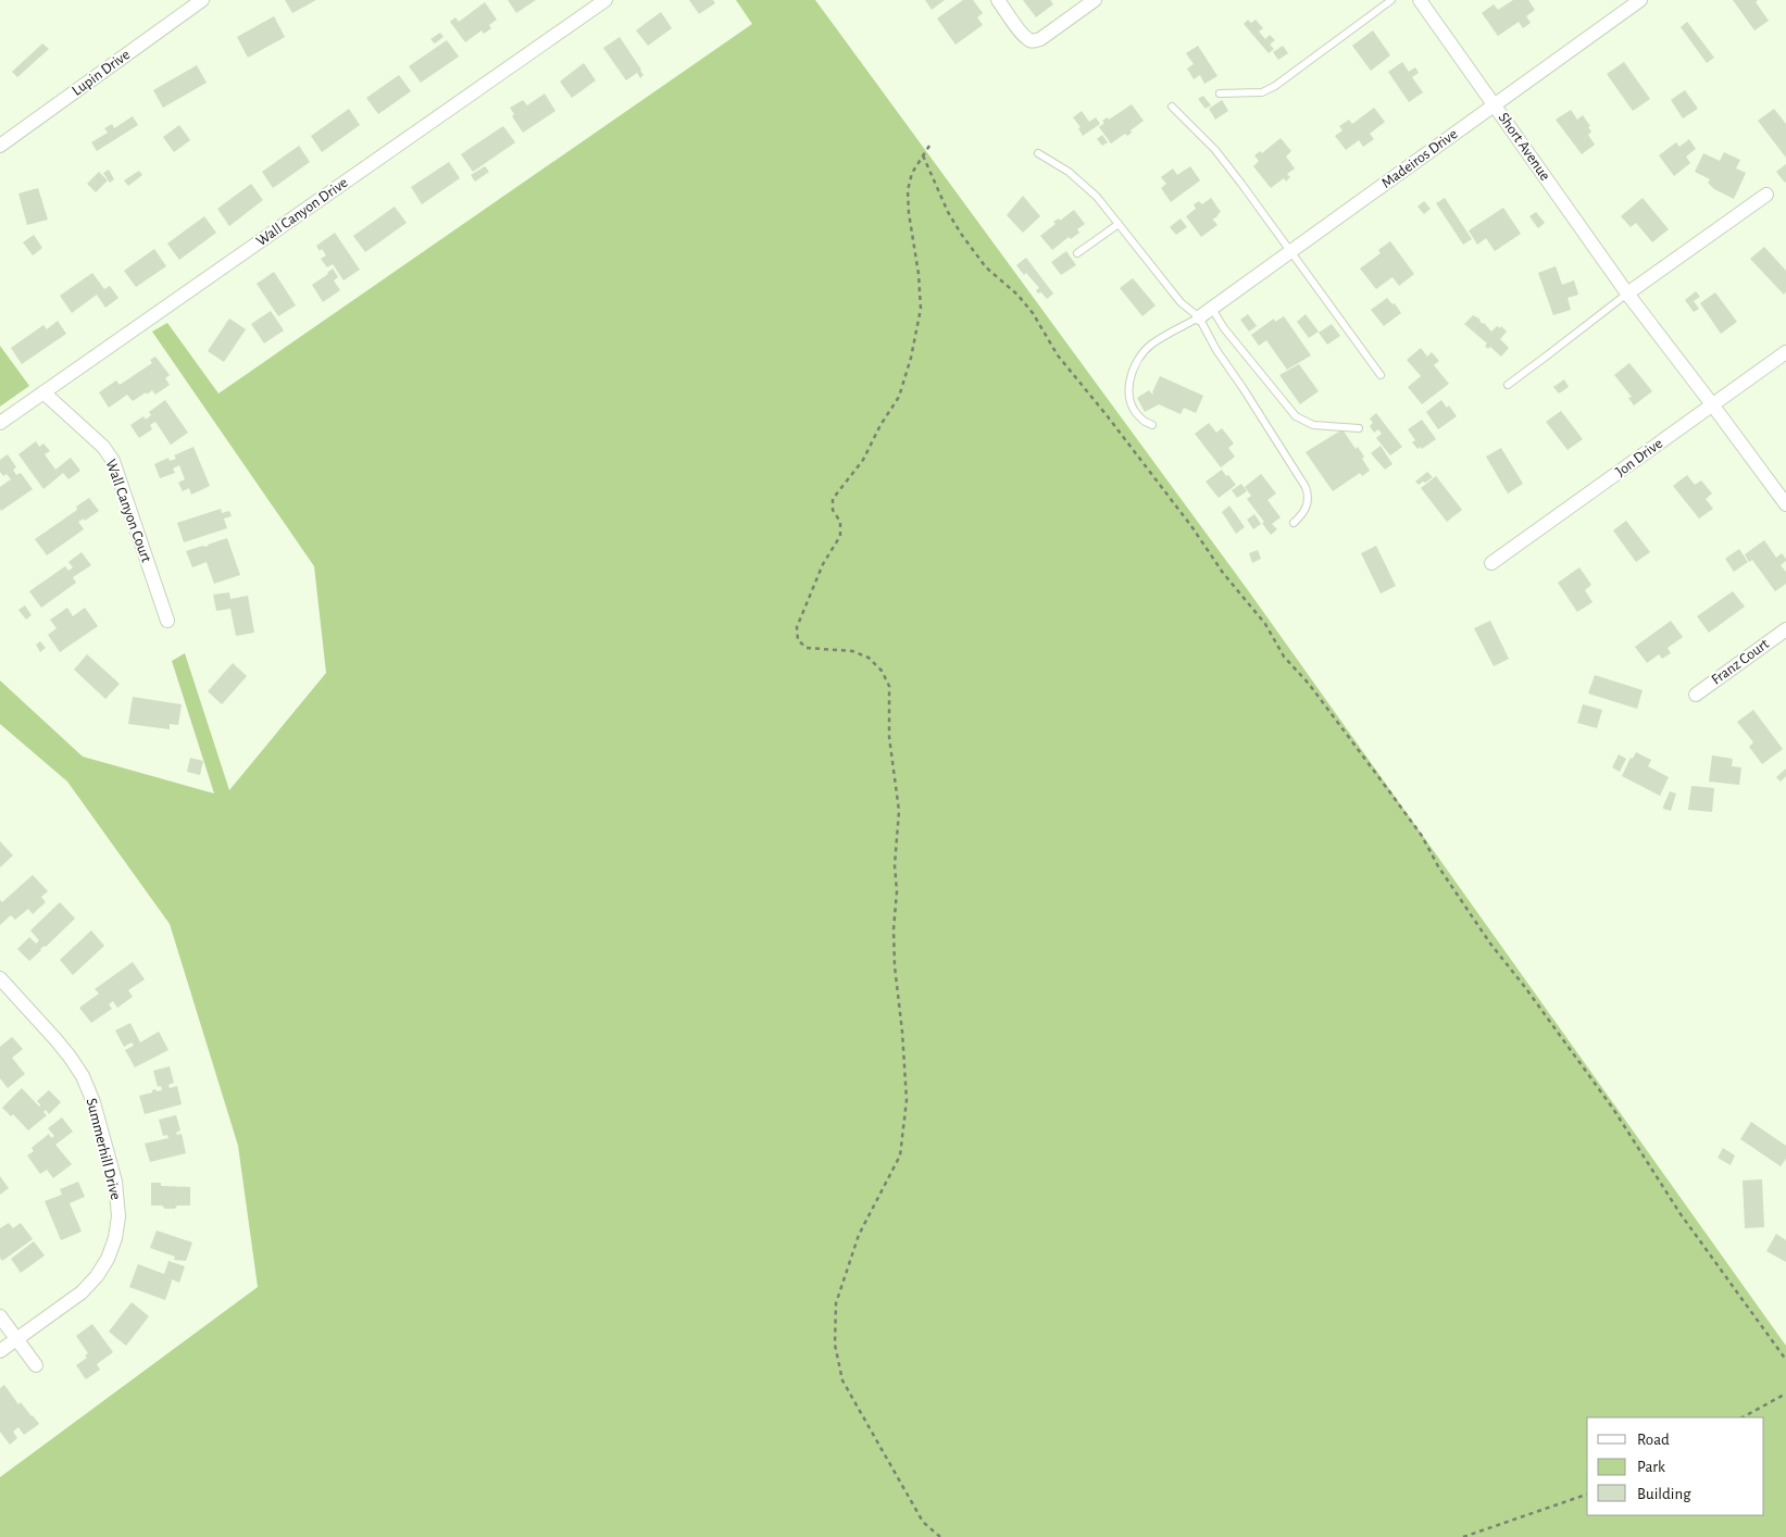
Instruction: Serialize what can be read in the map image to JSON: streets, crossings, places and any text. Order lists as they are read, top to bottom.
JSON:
{
  "streets": {
    "street": [
      "Lupin Drive",
      "Short Avenue",
      "Madeiros Drive",
      "Wall Canyon Drive",
      "Jon Drive",
      "Wall Canyon Court",
      "Franz Court",
      "Summerhill Drive"
    ]
  },
  "crossings": [
    ["Short Avenue", "Madeiros Drive"],
    ["Short Avenue", "Jon Drive"],
    ["Wall Canyon Drive", "Wall Canyon Court"]
  ],
  "legend": ["Road", "Park", "Building"]
}
